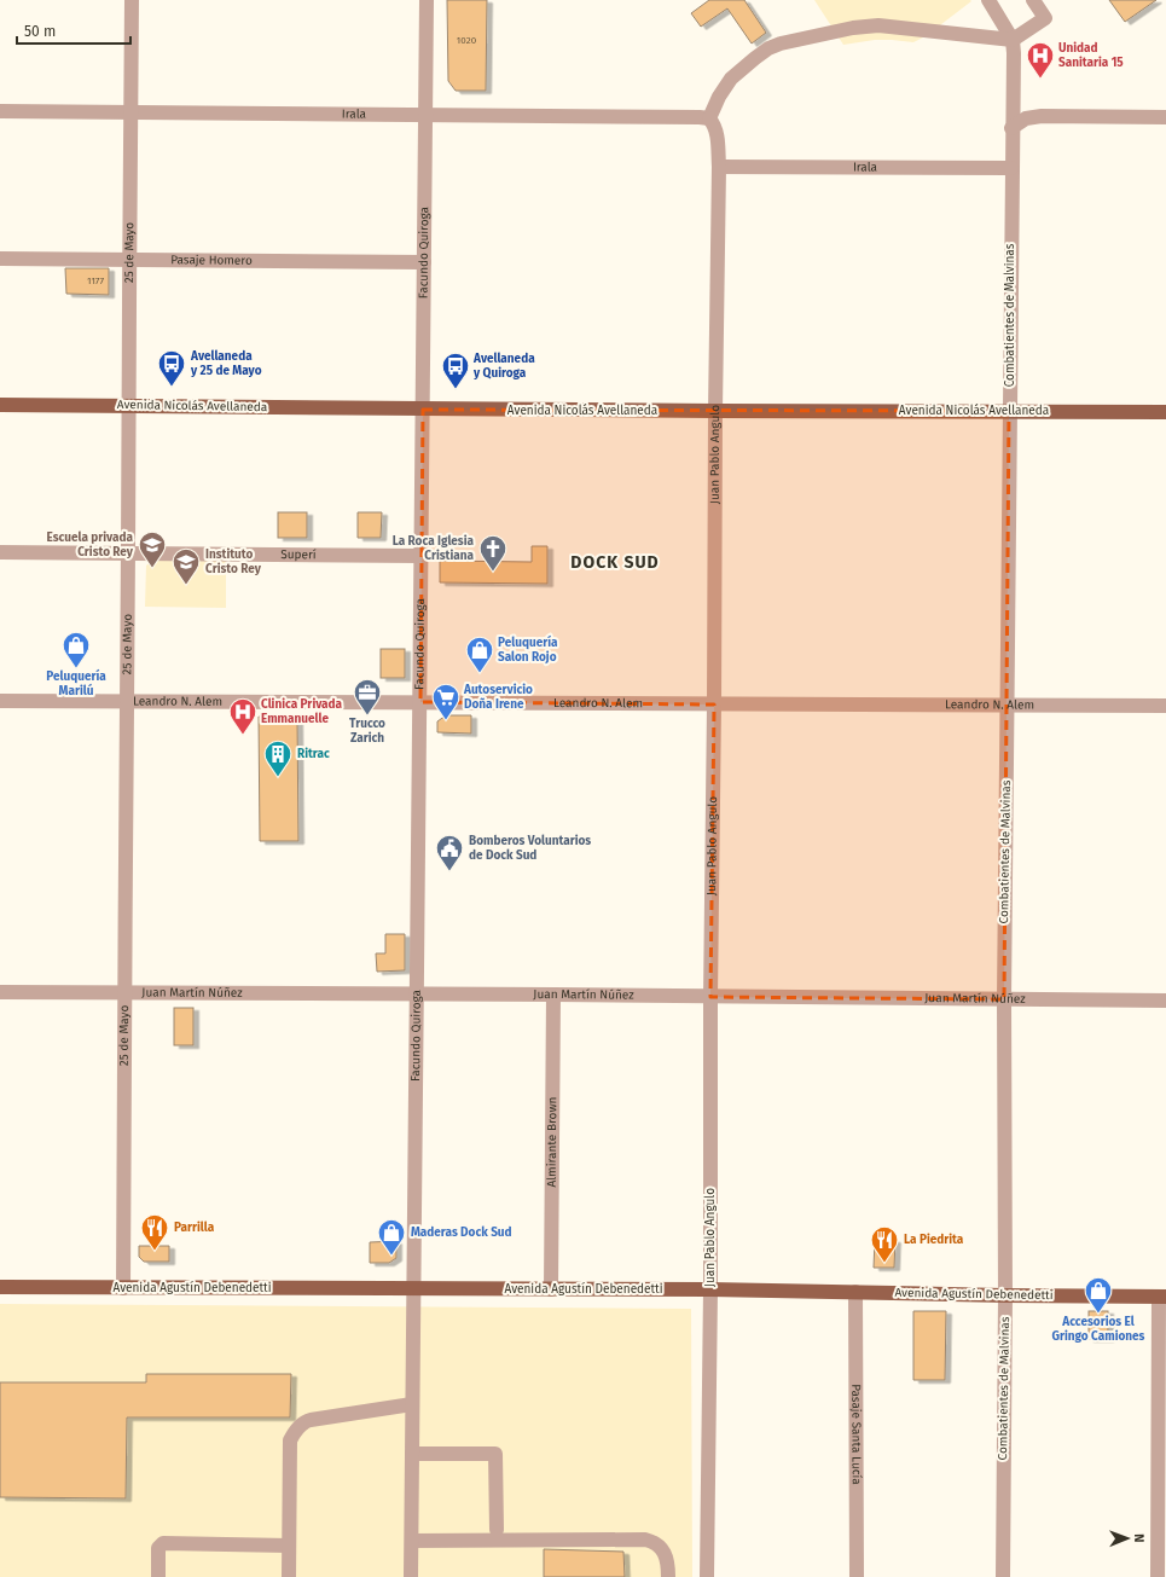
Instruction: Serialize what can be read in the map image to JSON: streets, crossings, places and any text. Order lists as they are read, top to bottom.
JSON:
{
  "streets": {
    "main road": ["Avenida Nicolás Avellaneda", "Avenida Agustín Debenedetti"],
    "street": [
      "Irala",
      "25 de Mayo",
      "Facundo Quiroga",
      "Pasaje Homero",
      "Combatientes de Malvinas",
      "Juan Pablo Angulo",
      "Superí",
      "Leandro N. Alem",
      "Juan Martín Núñez",
      "Almirante Brown",
      "Pasaje Santa Lucía"
    ]
  },
  "crossings": [
    ["Irala", "25 de Mayo"],
    ["Irala", "Facundo Quiroga"],
    ["Irala", "Combatientes de Malvinas"],
    ["Irala", "Juan Pablo Angulo"],
    ["25 de Mayo", "Pasaje Homero"],
    ["25 de Mayo", "Avenida Nicolás Avellaneda"],
    ["25 de Mayo", "Superí"],
    ["25 de Mayo", "Leandro N. Alem"],
    ["25 de Mayo", "Juan Martín Núñez"],
    ["25 de Mayo", "Avenida Agustín Debenedetti"],
    ["Facundo Quiroga", "Pasaje Homero"],
    ["Facundo Quiroga", "Avenida Nicolás Avellaneda"],
    ["Facundo Quiroga", "Superí"],
    ["Facundo Quiroga", "Leandro N. Alem"],
    ["Facundo Quiroga", "Juan Martín Núñez"],
    ["Facundo Quiroga", "Avenida Agustín Debenedetti"],
    ["Combatientes de Malvinas", "Avenida Nicolás Avellaneda"],
    ["Combatientes de Malvinas", "Leandro N. Alem"],
    ["Combatientes de Malvinas", "Juan Martín Núñez"],
    ["Combatientes de Malvinas", "Avenida Agustín Debenedetti"],
    ["Avenida Nicolás Avellaneda", "Juan Pablo Angulo"],
    ["Juan Pablo Angulo", "Leandro N. Alem"],
    ["Juan Pablo Angulo", "Juan Martín Núñez"],
    ["Juan Pablo Angulo", "Avenida Agustín Debenedetti"],
    ["Juan Martín Núñez", "Almirante Brown"],
    ["Almirante Brown", "Avenida Agustín Debenedetti"],
    ["Avenida Agustín Debenedetti", "Pasaje Santa Lucía"]
  ],
  "districts": ["DOCK SUD"],
  "places": {
    "hospital": ["Unidad Sanitaria 15", "Clinica Privada Emmanuelle"],
    "bus stop": ["Avellaneda y 25 de Mayo", "Avellaneda y Quiroga"],
    "school or university": ["Escuela privada Cristo Rey", "Instituto Cristo Rey"],
    "church": ["La Roca Iglesia Cristiana"],
    "shop": [
      "Peluquería Marilú",
      "Peluquería Salon Rojo",
      "Maderas Dock Sud",
      "Accesorios El Gringo Camiones"
    ],
    "office": ["Trucco Zarich"],
    "supermarket": ["Autoservicio Doña Irene"],
    "building": ["Ritrac"],
    "public building": ["Bomberos Voluntarios de Dock Sud"],
    "restaurant": ["Parrilla", "La Piedrita"]
  },
  "house_numbers": ["1020", "1177"],
  "scale_bar": "50 m",
  "north": "right"
}
